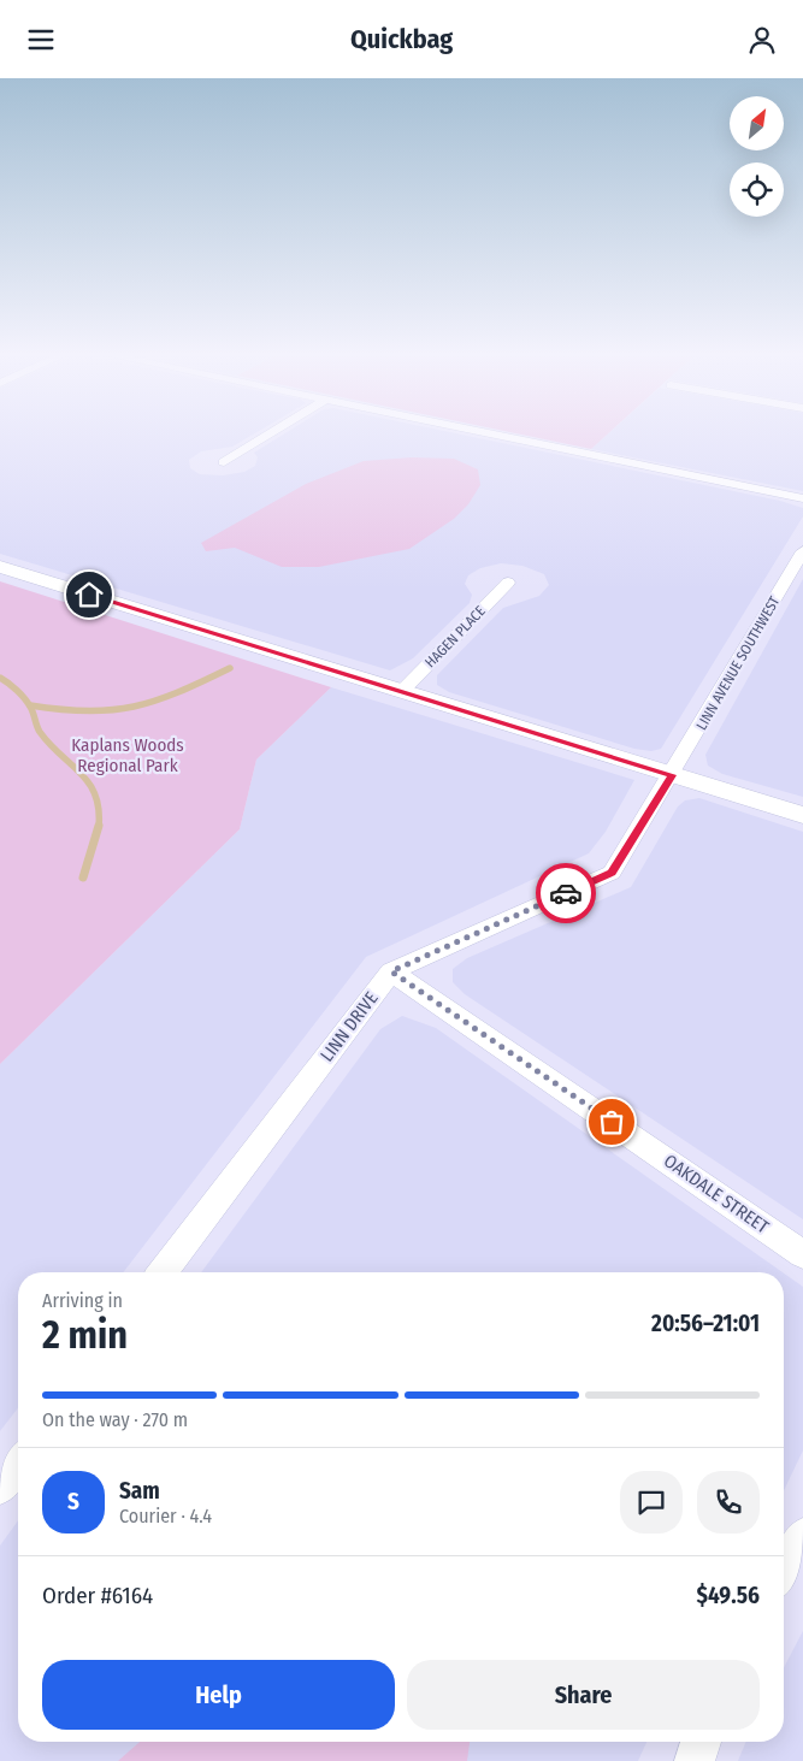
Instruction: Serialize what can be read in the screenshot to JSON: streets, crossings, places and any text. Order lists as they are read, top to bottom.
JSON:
{
  "streets": {
    "street": [
      "HAGEN PLACE",
      "LINN AVENUE SOUTHWEST",
      "LINN DRIVE",
      "OAKDALE STREET"
    ]
  },
  "crossings": [
    ["LINN AVENUE SOUTHWEST", "LINN DRIVE"],
    ["LINN DRIVE", "OAKDALE STREET"]
  ],
  "parks": ["Kaplans Woods Regional Park"],
  "north": "top right",
  "page": {
    "header": "Quickbag",
    "heading": ["2 min", "Arriving in", "20:56–21:01"],
    "panel": [
      "Sam",
      "Courier · 4.4",
      "Order #6164",
      "$49.56"
    ],
    "bar": "On the way · 270 m",
    "round": "S",
    "buttons": ["Help", "Share"]
  }
}
